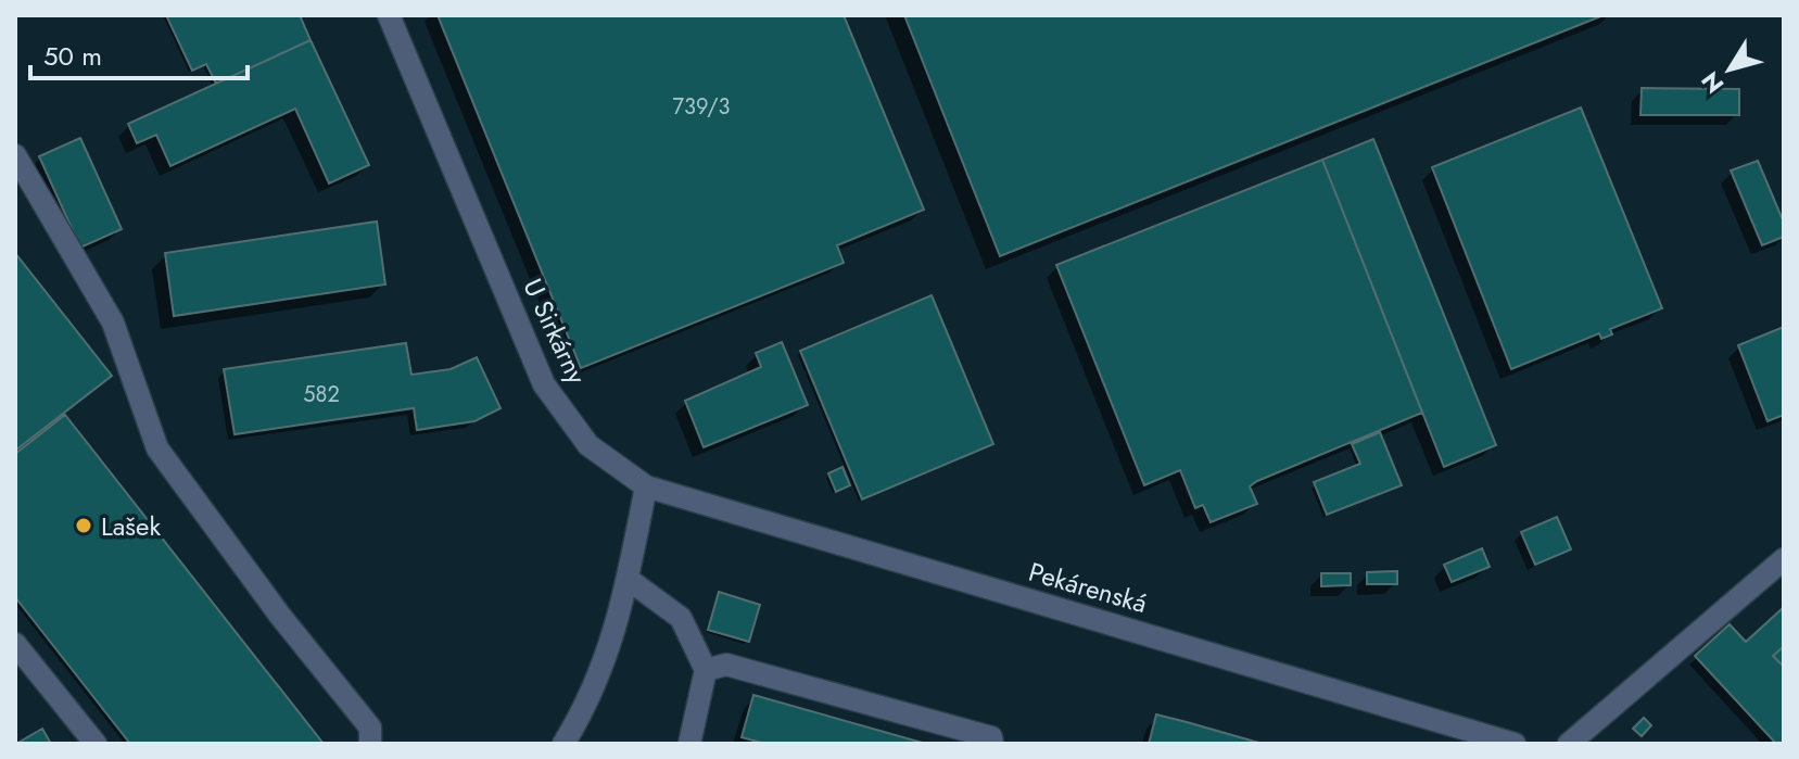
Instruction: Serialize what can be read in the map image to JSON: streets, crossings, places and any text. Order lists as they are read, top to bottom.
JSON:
{
  "streets": {
    "street": ["U Sirkárny", "Pekárenská"]
  },
  "crossings": [
    ["U Sirkárny", "Pekárenská"]
  ],
  "places": ["Lašek"],
  "house_numbers": ["739/3", "582"],
  "scale_bar": "50 m",
  "north": "bottom left"
}
